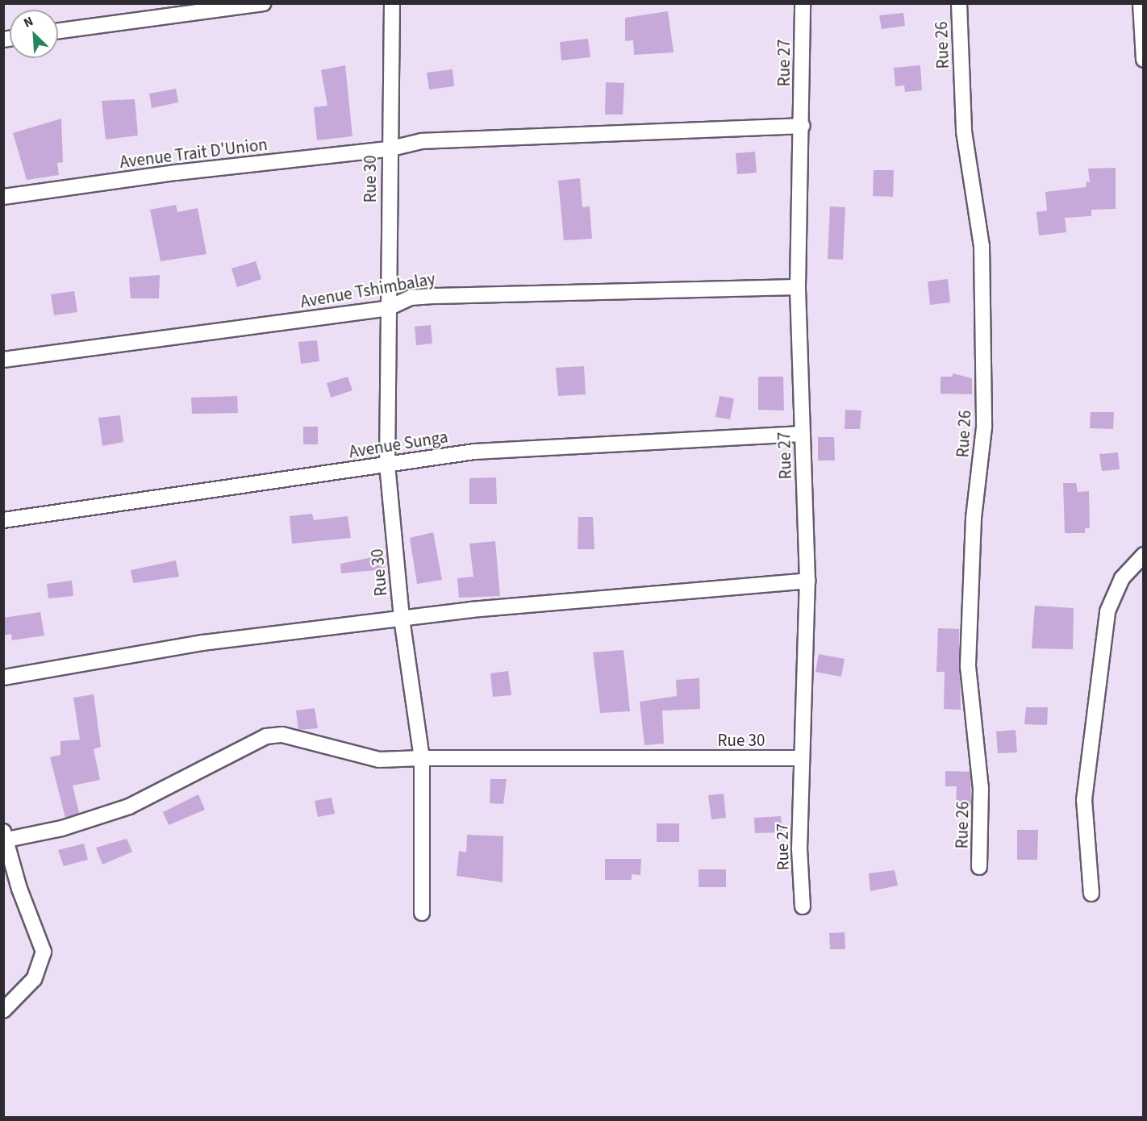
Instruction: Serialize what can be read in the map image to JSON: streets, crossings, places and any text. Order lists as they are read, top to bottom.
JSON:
{
  "streets": {
    "street": [
      "Rue 26",
      "Rue 27",
      "Avenue Trait D'Union",
      "Rue 30",
      "Avenue Tshimbalay",
      "Avenue Sunga"
    ]
  },
  "crossings": [
    ["Rue 27", "Avenue Trait D'Union"],
    ["Rue 27", "Rue 30"],
    ["Rue 27", "Avenue Tshimbalay"],
    ["Rue 27", "Avenue Sunga"],
    ["Avenue Trait D'Union", "Rue 30"],
    ["Rue 30", "Avenue Tshimbalay"],
    ["Rue 30", "Avenue Sunga"]
  ],
  "north": "top left"
}
